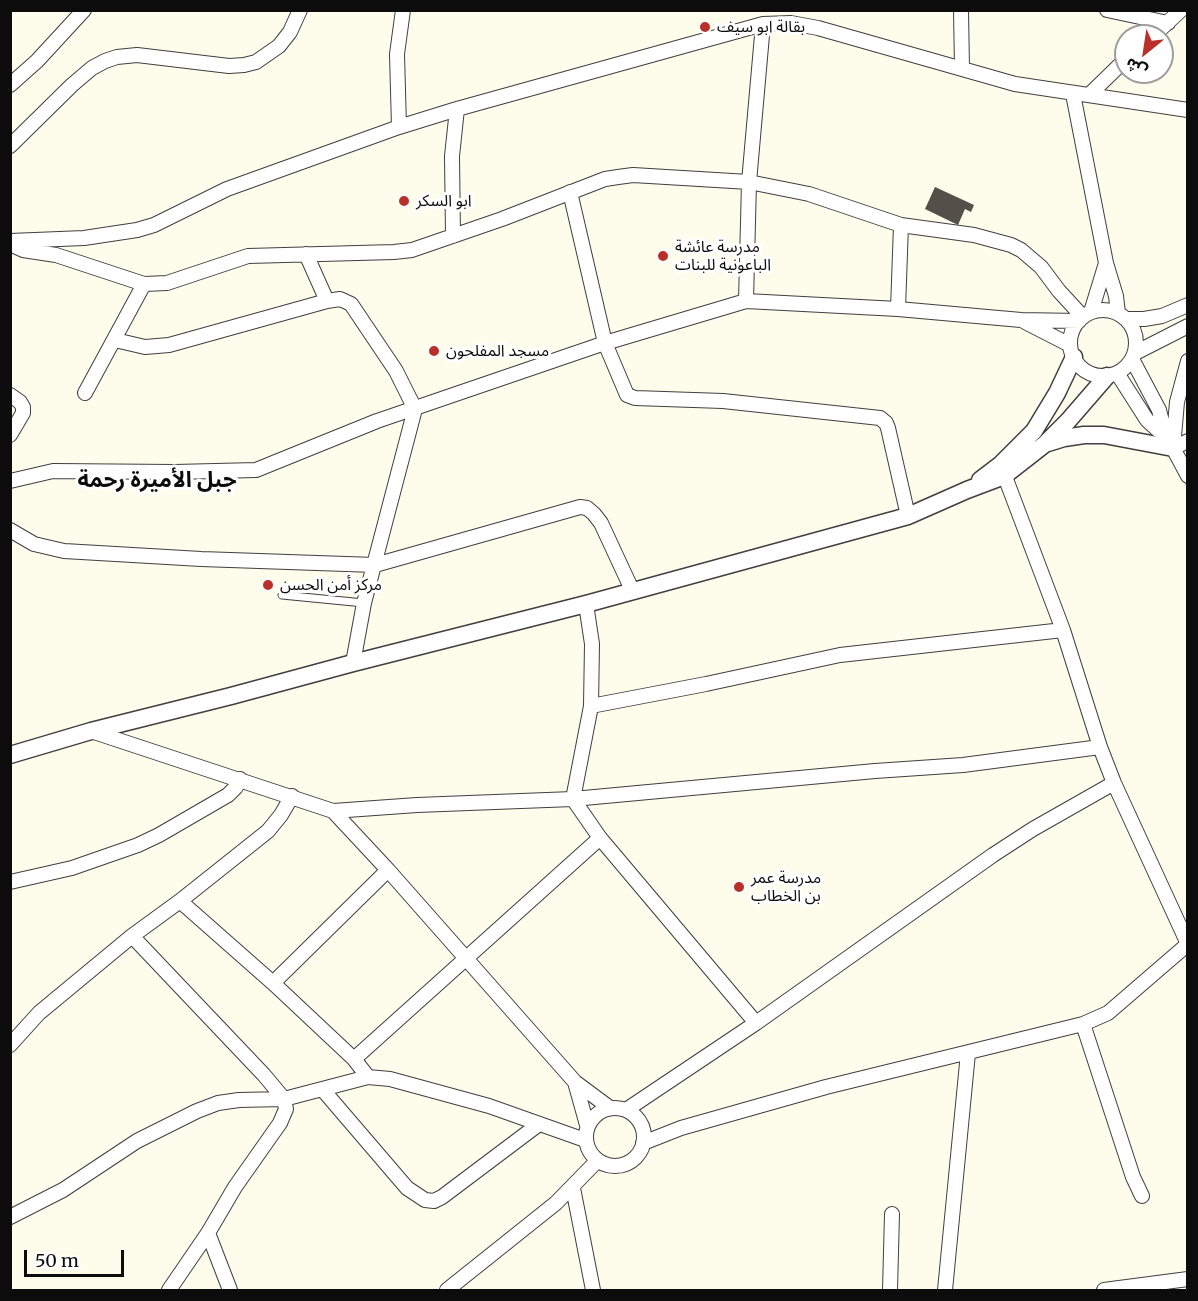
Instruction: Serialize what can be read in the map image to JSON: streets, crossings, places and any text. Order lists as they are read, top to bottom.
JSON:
{
  "districts": ["جبل الأميرة رحمة"],
  "places": [
    "بقالة ابو سيف",
    "ابو السكر",
    "مدرسة عائشة الباعونية للبنات",
    "مسجد المفلحون",
    "مركز أمن الحسن",
    "مدرسة عمر بن الخطاب"
  ],
  "scale_bar": "50 m",
  "north": "bottom left"
}
